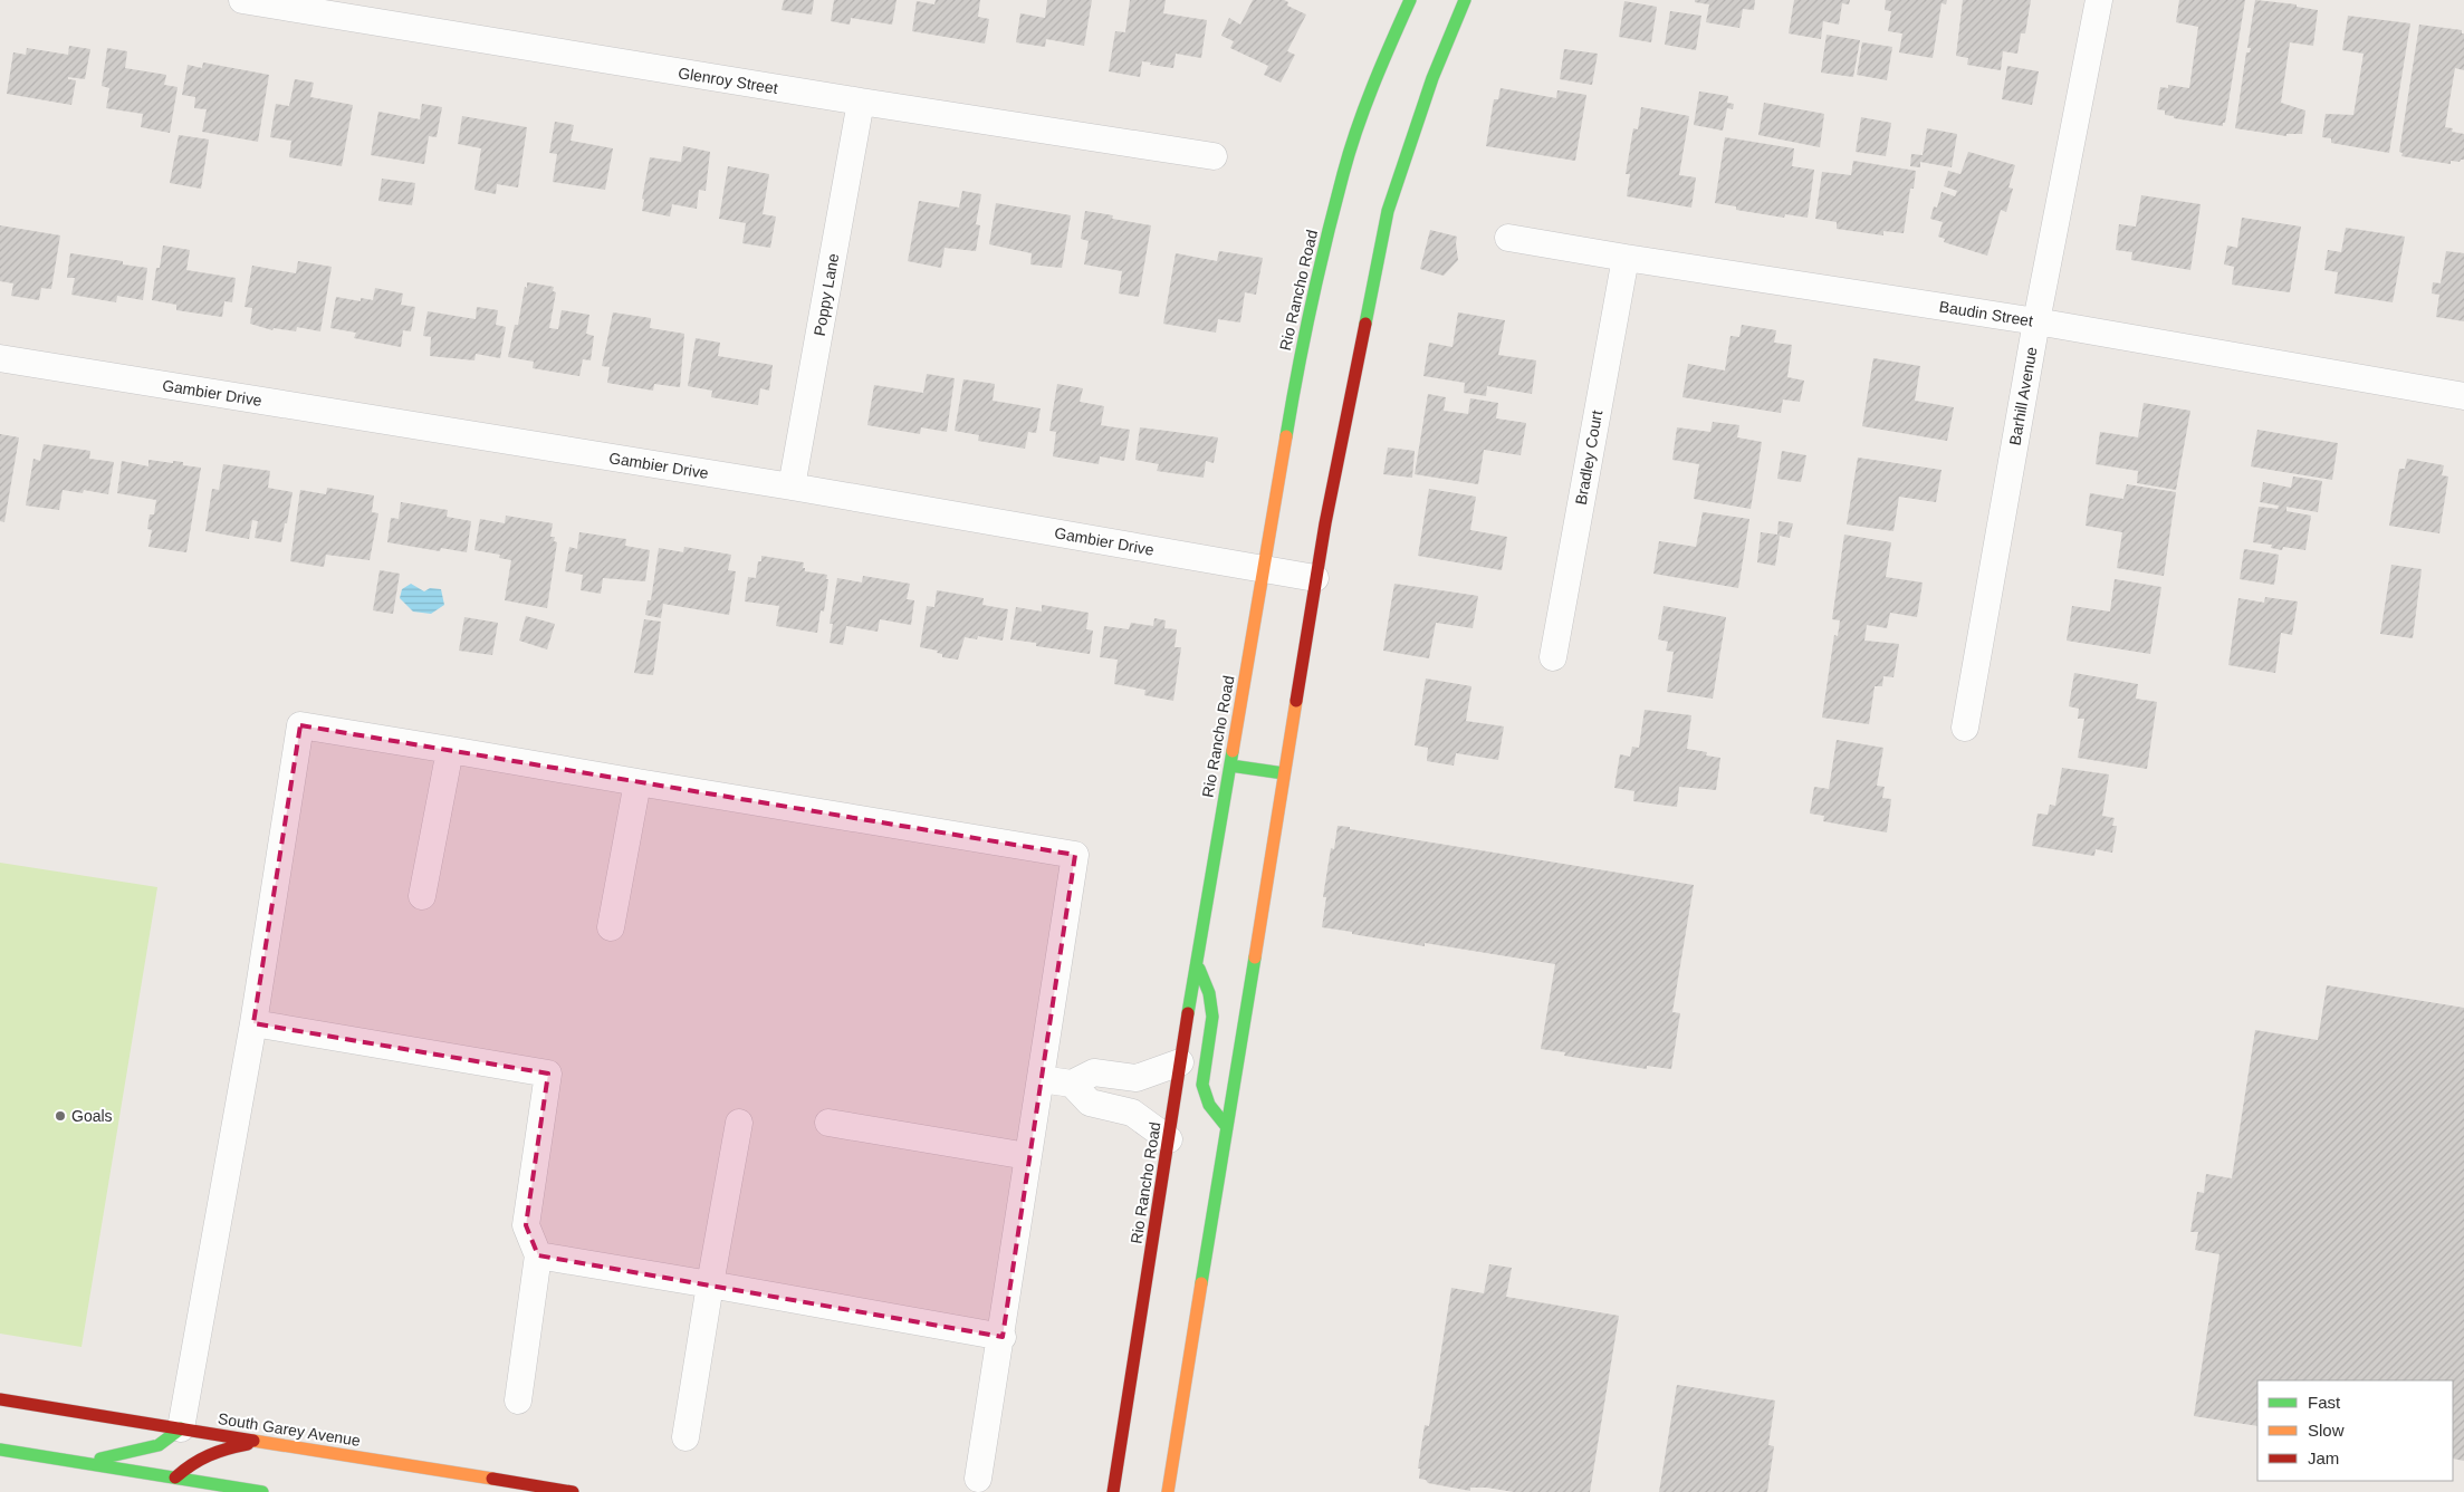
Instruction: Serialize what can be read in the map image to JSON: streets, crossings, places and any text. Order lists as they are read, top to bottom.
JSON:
{
  "streets": {
    "main road": ["Rio Rancho Road", "South Garey Avenue"],
    "street": [
      "Glenroy Street",
      "Poppy Lane",
      "Baudin Street",
      "Gambier Drive",
      "Barhill Avenue",
      "Bradley Court"
    ]
  },
  "crossings": [
    ["Glenroy Street", "Poppy Lane"],
    ["Rio Rancho Road", "Gambier Drive"],
    ["Poppy Lane", "Gambier Drive"],
    ["Baudin Street", "Barhill Avenue"],
    ["Baudin Street", "Bradley Court"]
  ],
  "places": ["Goals"],
  "legend": ["Fast", "Slow", "Jam"]
}
